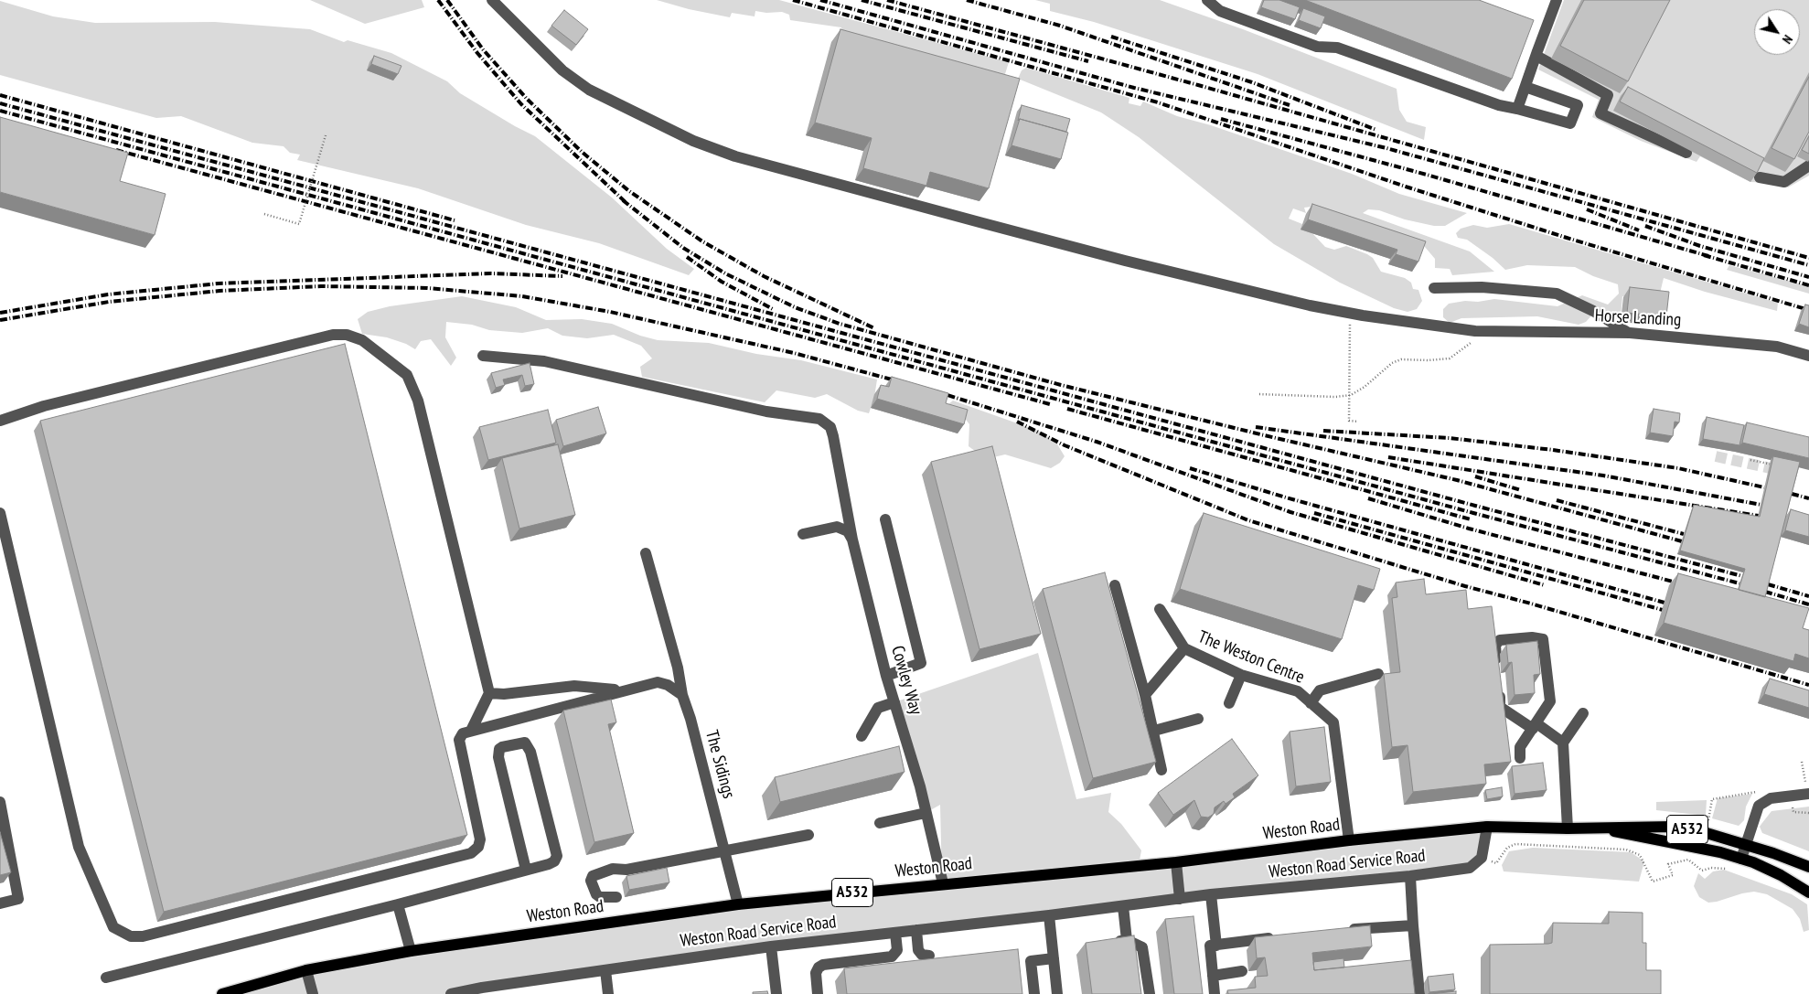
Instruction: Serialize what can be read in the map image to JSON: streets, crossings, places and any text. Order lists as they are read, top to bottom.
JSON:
{
  "streets": {
    "main road": ["Weston Road", "A532"],
    "street": [
      "Horse Landing",
      "The Weston Centre",
      "Cowley Way",
      "The Sidings",
      "Weston Road Service Road"
    ]
  },
  "crossings": [
    ["The Weston Centre", "Weston Road"],
    ["Cowley Way", "Weston Road"],
    ["The Sidings", "Weston Road"]
  ],
  "north": "bottom right"
}
